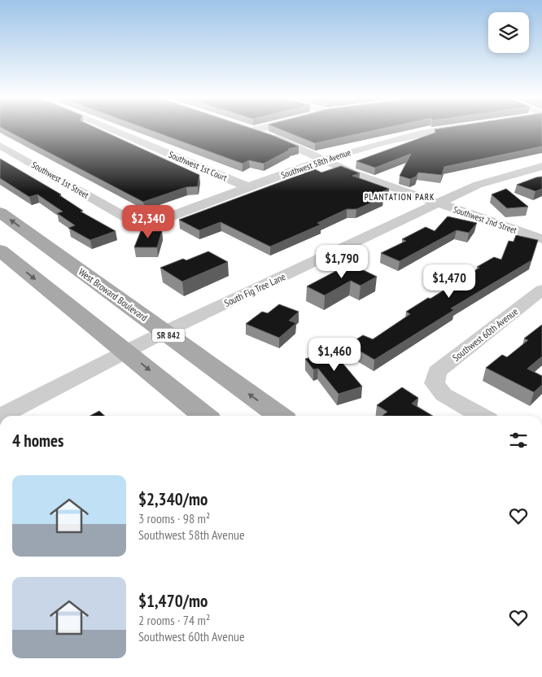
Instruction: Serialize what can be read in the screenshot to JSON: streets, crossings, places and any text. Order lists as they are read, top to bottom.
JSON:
{
  "streets": {
    "main road": ["West Broward Boulevard", "SR 842"],
    "street": [
      "Southwest 58th Avenue",
      "Southwest 1st Court",
      "Southwest 1st Street",
      "Southwest 2nd Street",
      "South Fig Tree Lane",
      "Southwest 60th Avenue"
    ]
  },
  "crossings": [
    ["Southwest 58th Avenue", "Southwest 1st Court"],
    ["Southwest 58th Avenue", "Southwest 1st Street"],
    ["Southwest 58th Avenue", "Southwest 2nd Street"],
    ["Southwest 2nd Street", "South Fig Tree Lane"],
    ["South Fig Tree Lane", "West Broward Boulevard"]
  ],
  "districts": ["PLANTATION PARK"],
  "page": {
    "price": [
      "$2,340",
      "$1,790",
      "$1,470",
      "$1,460"
    ],
    "heading": "4 homes",
    "list": [
      {
        "name": "$2,340/mo",
        "note": "3 rooms · 98 m² · Southwest 58th Avenue"
      },
      {
        "name": "$1,470/mo",
        "note": "2 rooms · 74 m² · Southwest 60th Avenue"
      }
    ]
  }
}
